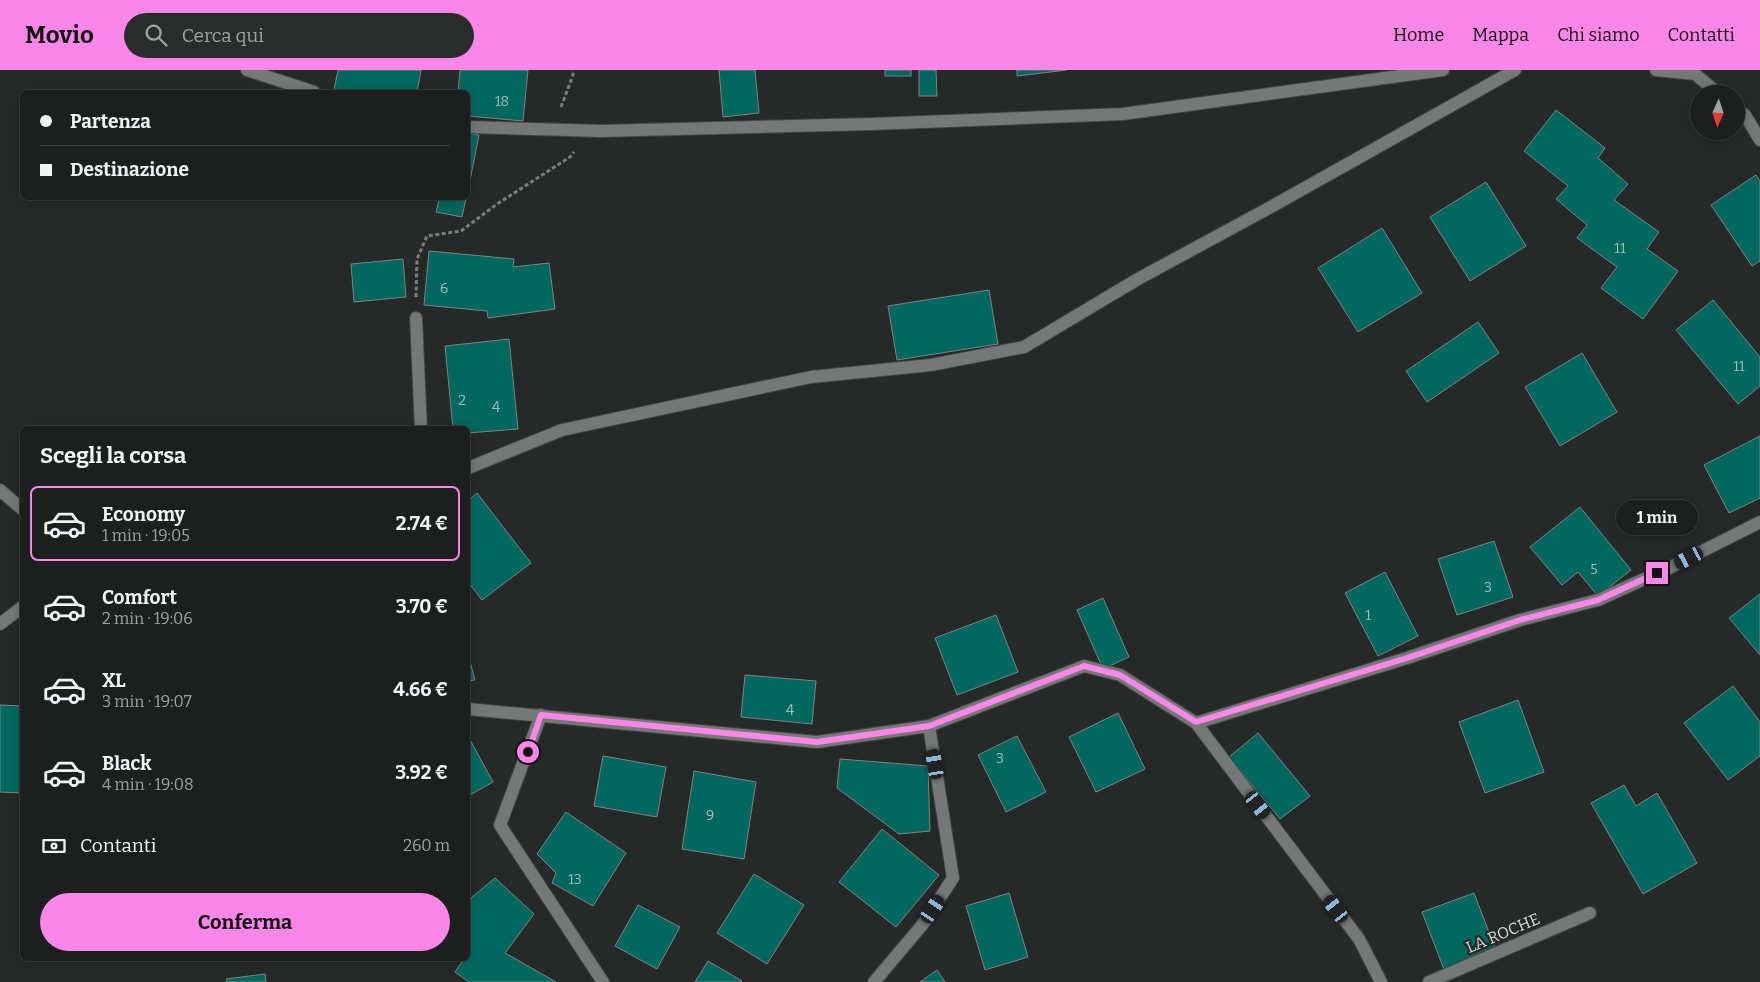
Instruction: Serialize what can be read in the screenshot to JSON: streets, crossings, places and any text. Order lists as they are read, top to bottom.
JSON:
{
  "streets": {
    "street": ["LA ROCHE"]
  },
  "house_numbers": [
    "18",
    "11",
    "6",
    "11",
    "2",
    "4",
    "5",
    "3",
    "1",
    "4",
    "3",
    "9",
    "13"
  ],
  "north": "bottom",
  "page": {
    "header": "Movio",
    "search": "Cerca qui",
    "nav": [
      "Home",
      "Mappa",
      "Chi siamo",
      "Contatti"
    ],
    "banner": ["Partenza", "Destinazione"],
    "heading": "Scegli la corsa",
    "list": [
      {
        "name": "Economy",
        "note": "1 min · 19:05",
        "value": "2.74 €"
      },
      {
        "name": "Comfort",
        "note": "2 min · 19:06",
        "value": "3.70 €"
      },
      {
        "name": "XL",
        "note": "3 min · 19:07",
        "value": "4.66 €"
      },
      {
        "name": "Black",
        "note": "4 min · 19:08",
        "value": "3.92 €"
      }
    ],
    "bubble": "1 min",
    "pay": ["Contanti", "260 m"],
    "buttons": "Conferma"
  }
}
